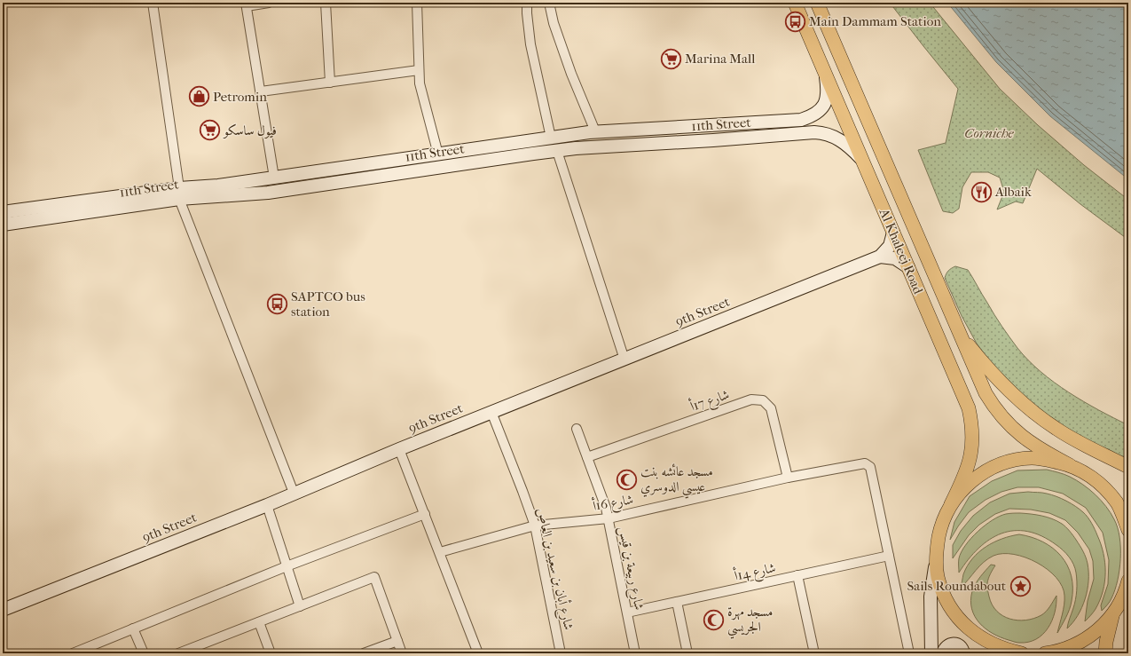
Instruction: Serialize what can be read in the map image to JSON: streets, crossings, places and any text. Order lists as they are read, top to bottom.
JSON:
{
  "streets": {
    "main road": ["Al Khaleej Road"],
    "street": [
      "11th Street",
      "9th Street",
      "شارع 17أ",
      "شارع 16أ",
      "شارع ربيعة بن قيس",
      "شارع أبان بن سعيد بن العاص",
      "شارع 14أ"
    ]
  },
  "crossings": [
    ["11th Street", "Al Khaleej Road"],
    ["9th Street", "شارع أبان بن سعيد بن العاص"],
    ["شارع 17أ", "شارع 16أ"],
    ["شارع 17أ", "شارع ربيعة بن قيس"],
    ["شارع 16أ", "شارع ربيعة بن قيس"],
    ["شارع 16أ", "شارع أبان بن سعيد بن العاص"],
    ["شارع 16أ", "شارع 14أ"],
    ["شارع ربيعة بن قيس", "شارع 14أ"]
  ],
  "parks": ["Corniche"],
  "places": {
    "bus stop": ["Main Dammam Station", "SAPTCO bus station"],
    "supermarket": ["Marina Mall", "فيول ساسكو"],
    "shop": ["Petromin"],
    "restaurant": ["Albaik"],
    "mosque": ["مسجد عائشه بنت عيسي الدوسري", "مسجد مهرة الجريسي"],
    "place": ["Sails Roundabout"]
  }
}
